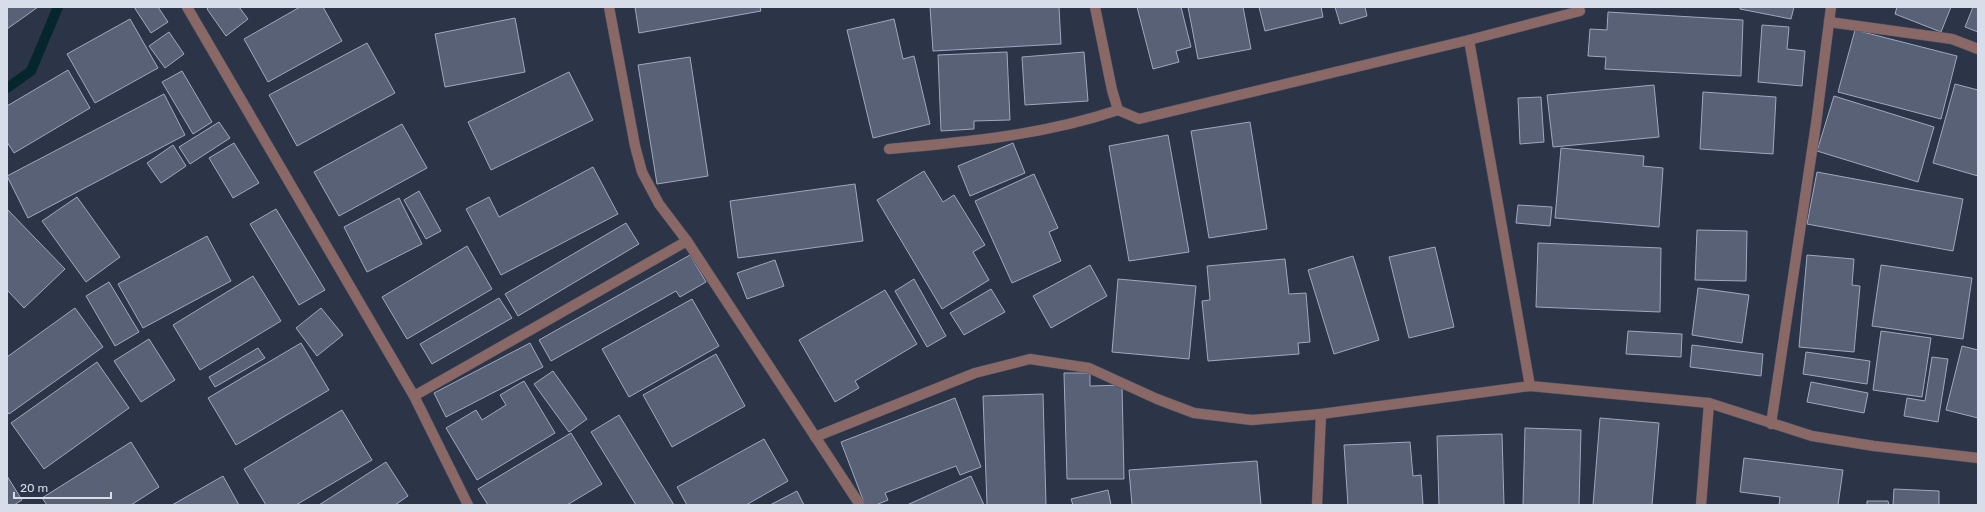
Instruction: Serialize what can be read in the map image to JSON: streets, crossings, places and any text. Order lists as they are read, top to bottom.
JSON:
{
  "scale_bar": "20 m"
}
